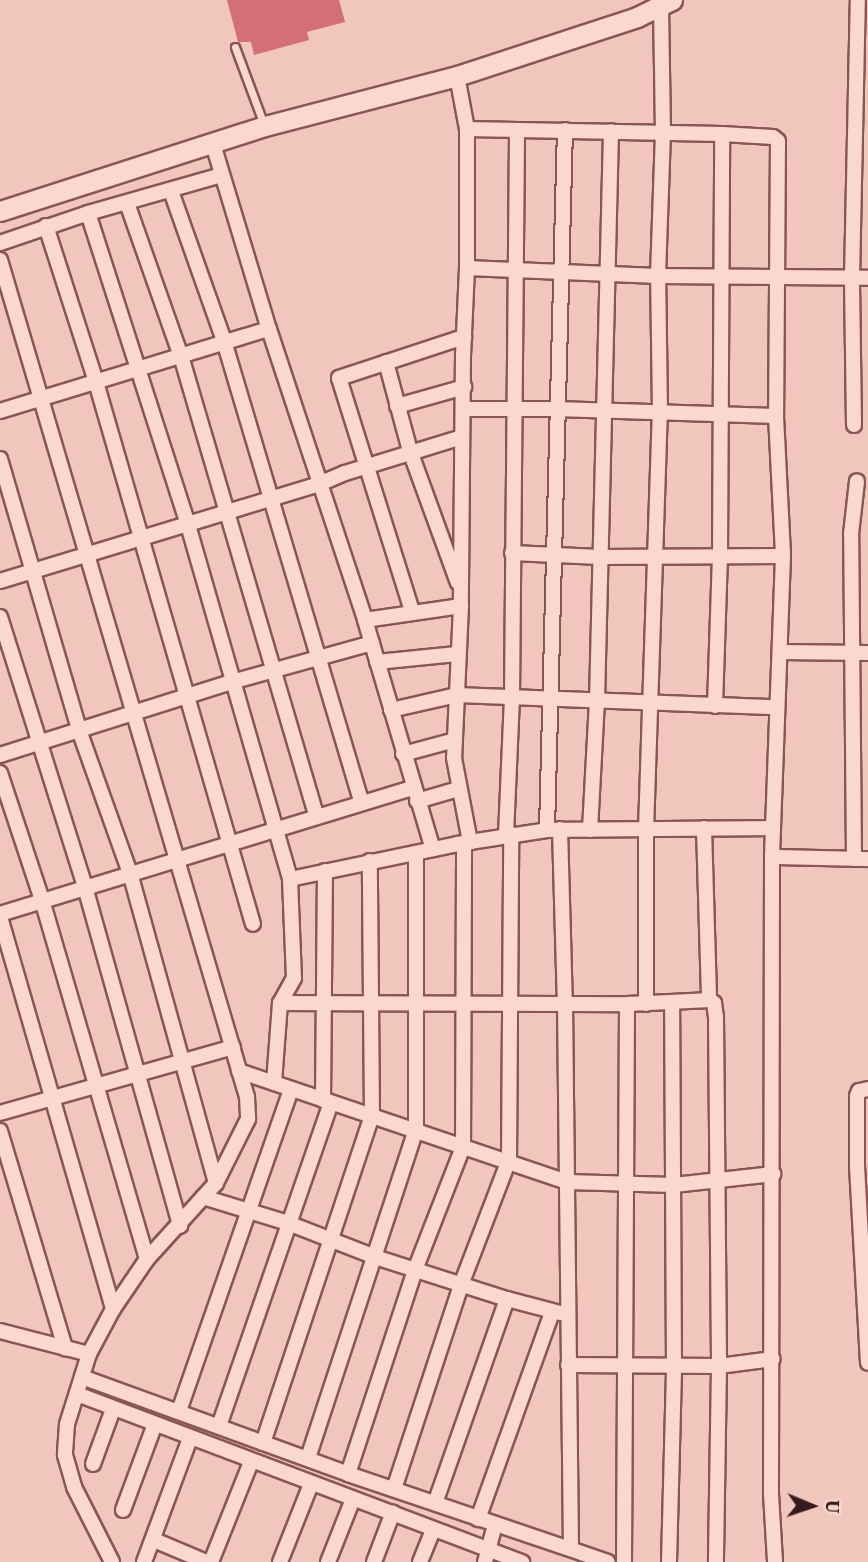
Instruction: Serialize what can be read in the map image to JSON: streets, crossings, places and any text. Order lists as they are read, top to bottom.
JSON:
{
  "north": "right"
}
